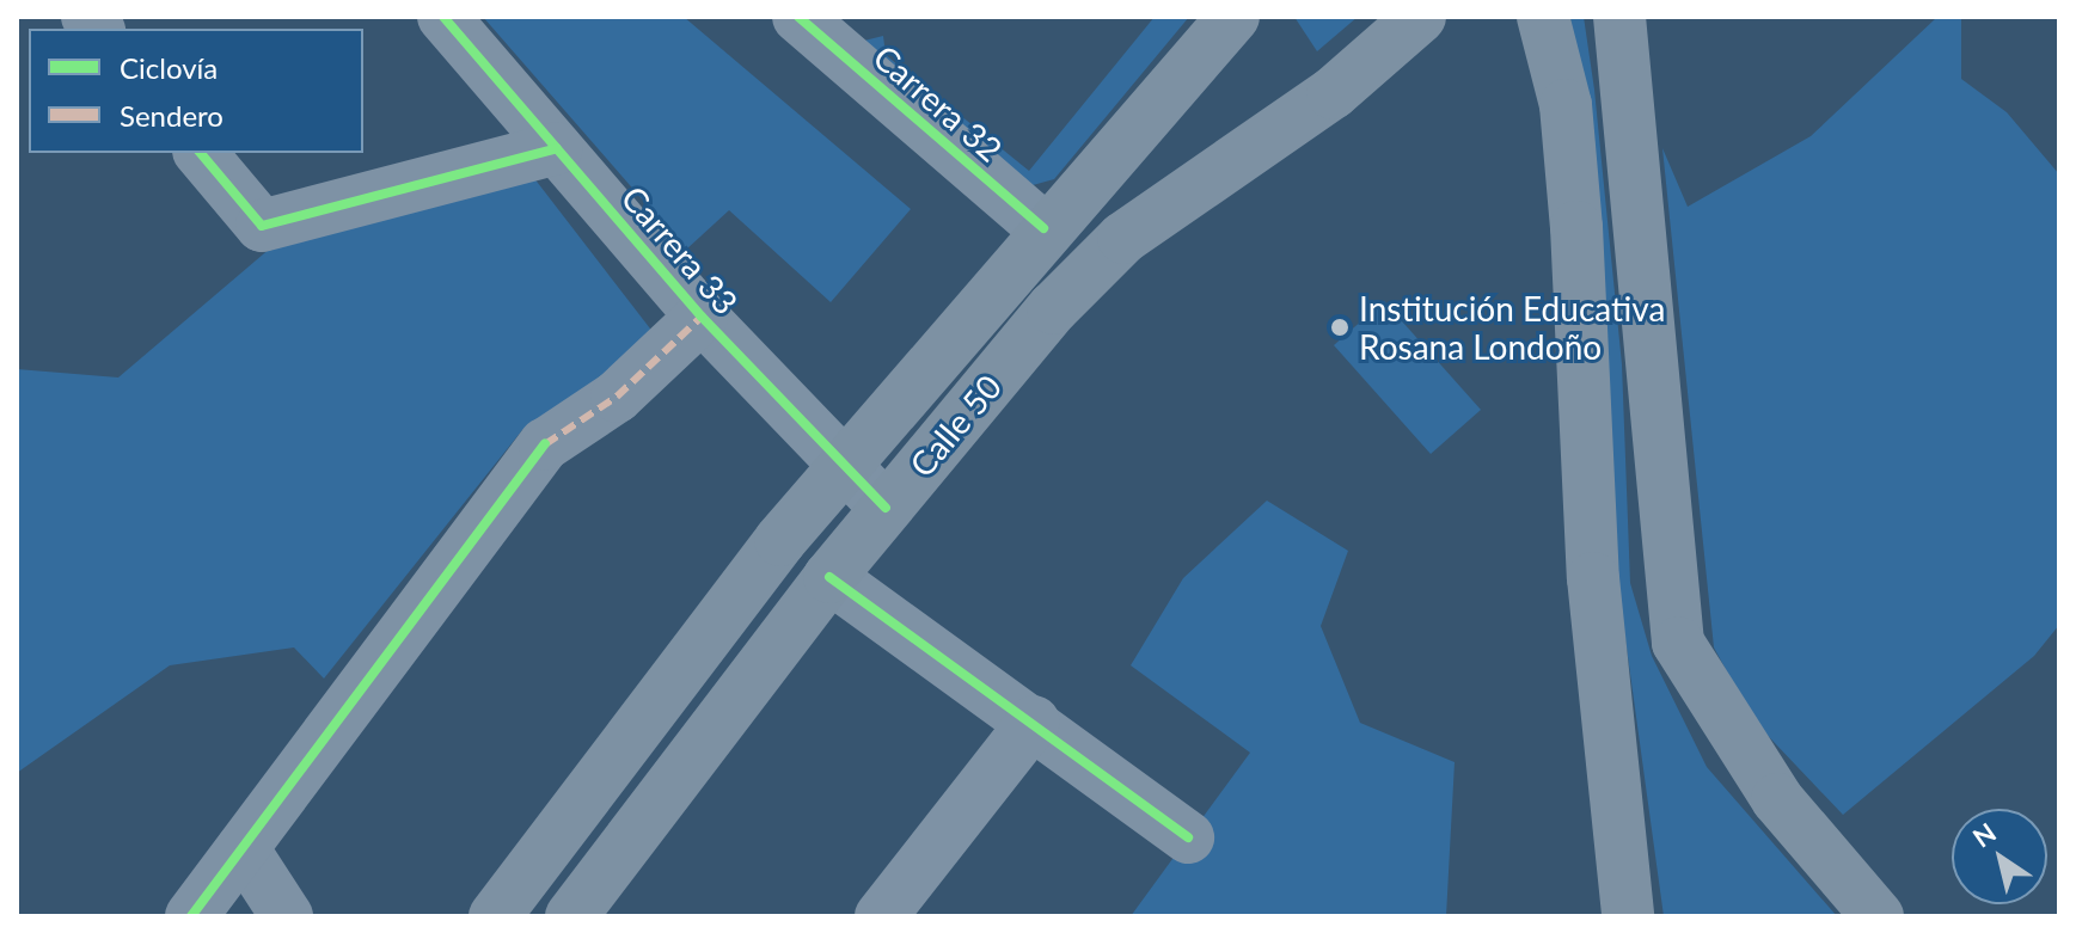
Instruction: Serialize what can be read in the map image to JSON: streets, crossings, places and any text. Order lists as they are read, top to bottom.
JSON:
{
  "streets": {
    "main road": ["Calle 50"],
    "street": ["Carrera 32", "Carrera 33"]
  },
  "crossings": [
    ["Carrera 32", "Calle 50"],
    ["Carrera 33", "Calle 50"]
  ],
  "places": ["Institución Educativa Rosana Londoño"],
  "legend": ["Ciclovía", "Sendero"],
  "north": "top left"
}
